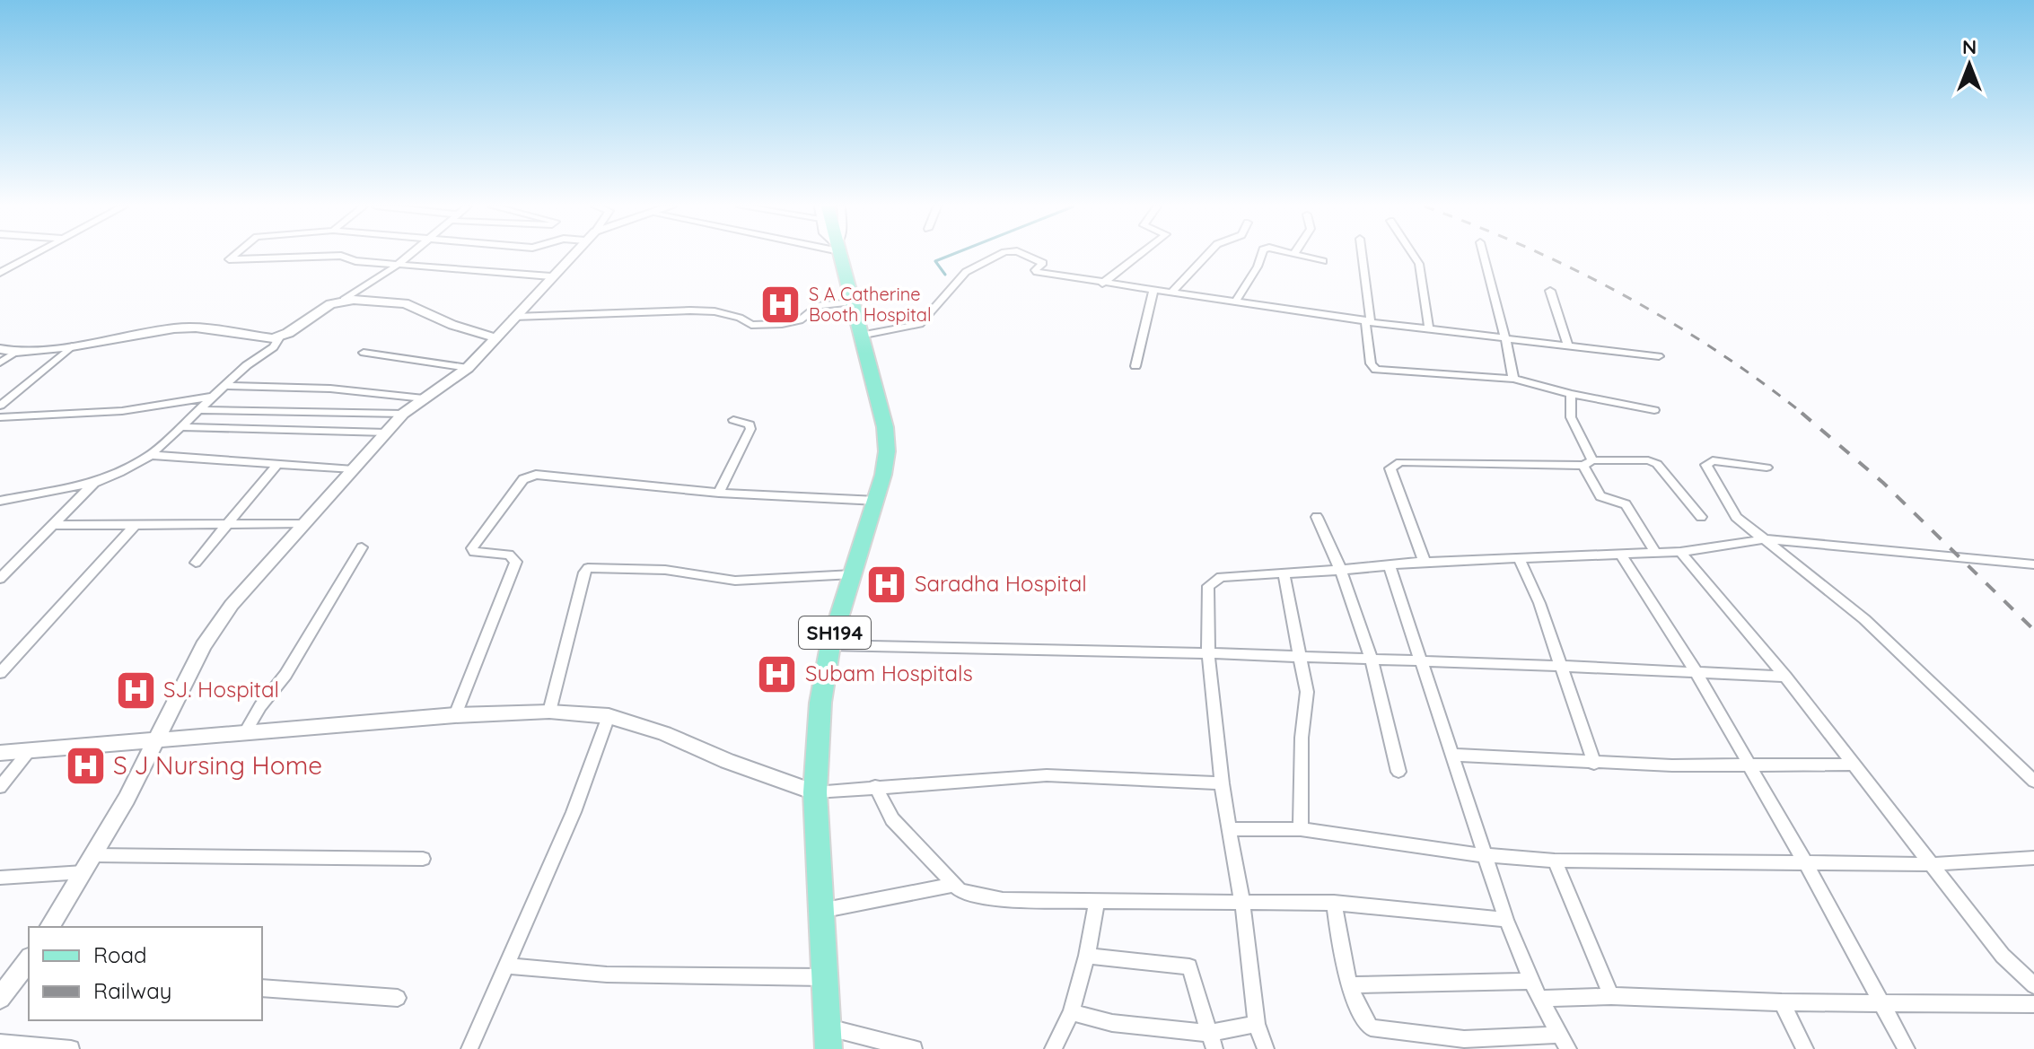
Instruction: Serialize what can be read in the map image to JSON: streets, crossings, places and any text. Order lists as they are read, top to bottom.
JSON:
{
  "streets": {
    "main road": ["SH194"]
  },
  "places": {
    "hospital": [
      "S A Catherine Booth Hospital",
      "Saradha Hospital",
      "Subam Hospitals",
      "SJ. Hospital",
      "S J Nursing Home"
    ]
  },
  "legend": ["Road", "Railway"],
  "north": "top"
}
